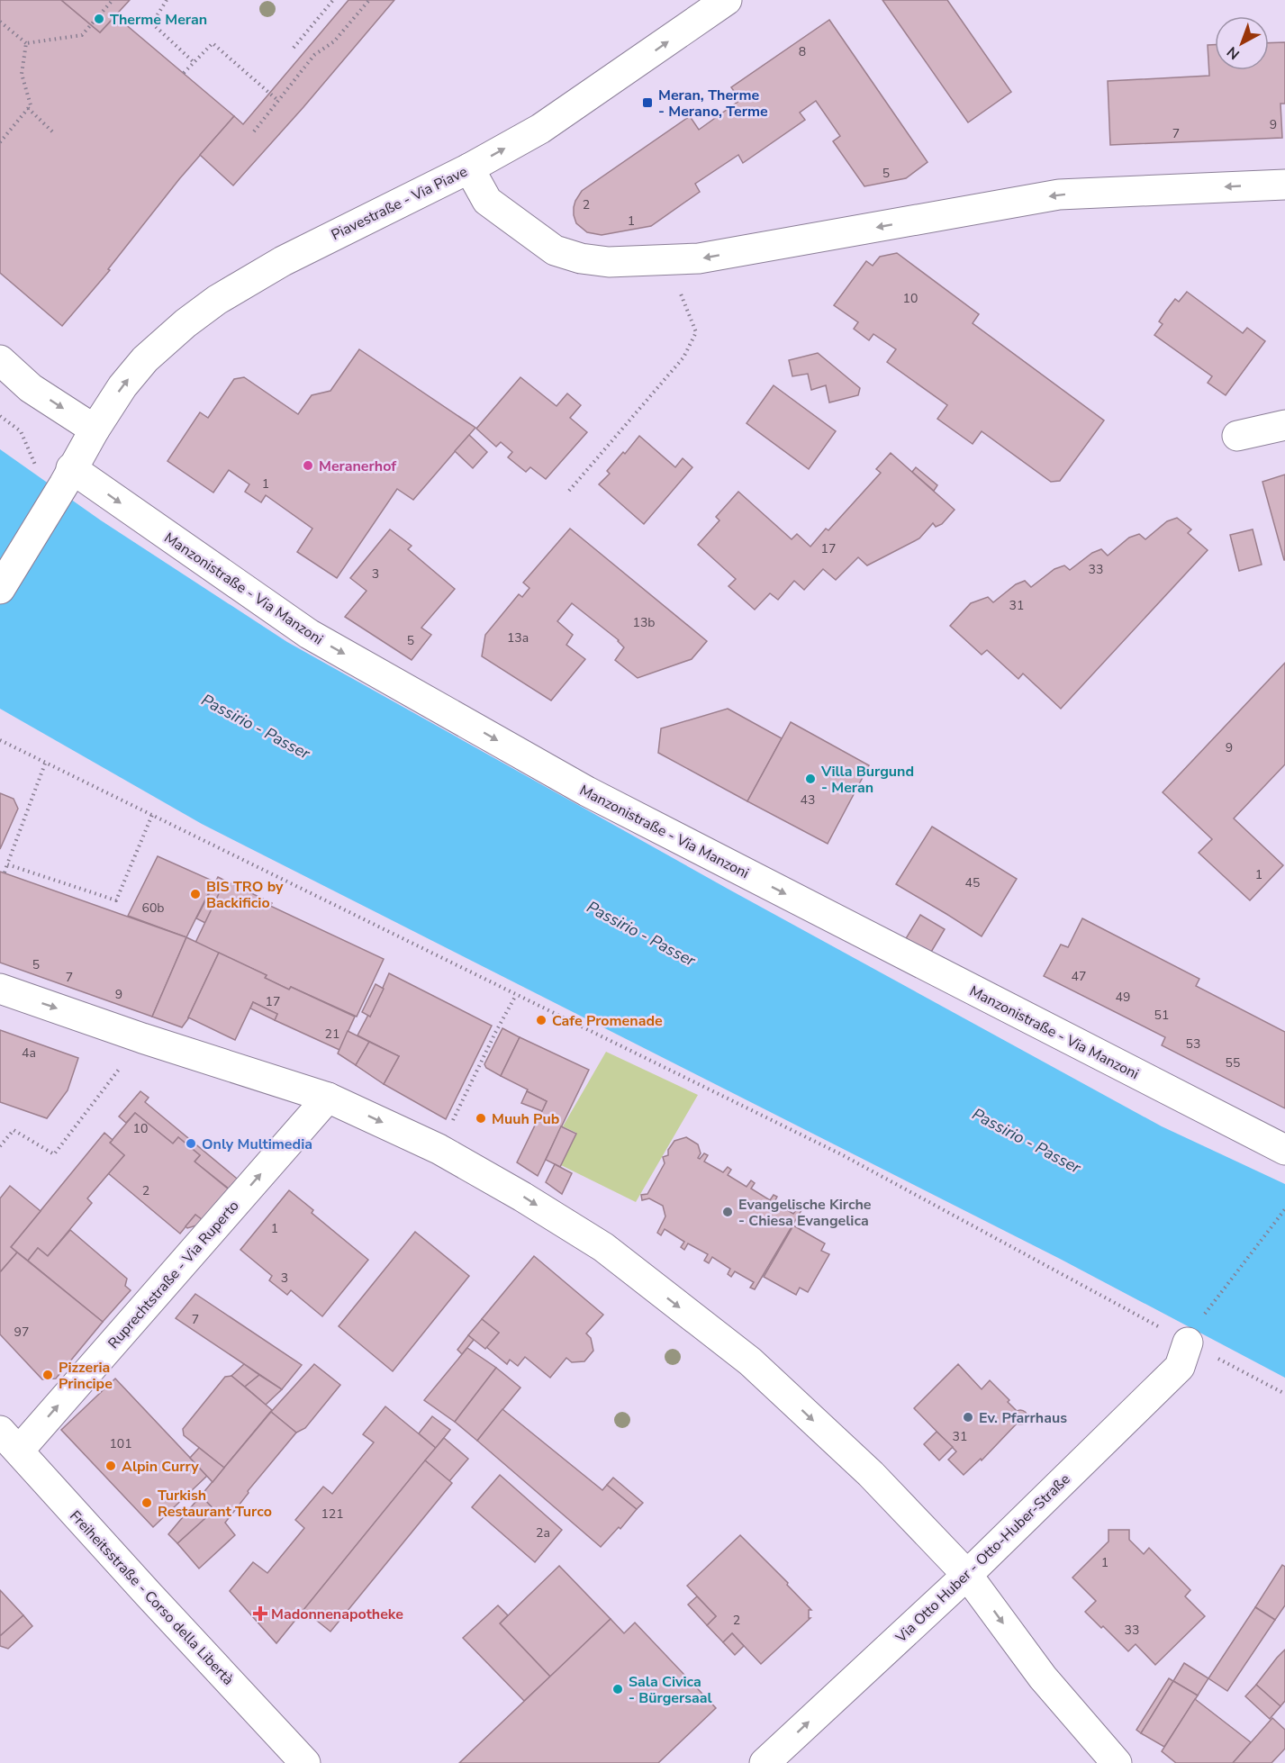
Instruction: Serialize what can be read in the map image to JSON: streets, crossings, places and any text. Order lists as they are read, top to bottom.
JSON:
{
  "streets": {
    "street": [
      "Piavestraße - Via Piave",
      "Manzonistraße - Via Manzoni",
      "Ruprechtstraße - Via Ruperto",
      "Via Otto Huber - Otto-Huber-Straße",
      "Freiheitsstraße - Corso della Libertà"
    ]
  },
  "crossings": [
    ["Piavestraße - Via Piave", "Manzonistraße - Via Manzoni"],
    ["Ruprechtstraße - Via Ruperto", "Freiheitsstraße - Corso della Libertà"]
  ],
  "one_way": [
    "Piavestraße - Via Piave",
    "Manzonistraße - Via Manzoni",
    "Ruprechtstraße - Via Ruperto",
    "Via Otto Huber - Otto-Huber-Straße"
  ],
  "water": ["Passirio - Passer"],
  "places": {
    "other": [
      "Therme Meran",
      "Meranerhof",
      "Villa Burgund - Meran",
      "BIS TRO by Backificio",
      "Cafe Promenade",
      "Muuh Pub",
      "Only Multimedia",
      "Evangelische Kirche - Chiesa Evangelica",
      "Pizzeria Principe",
      "Ev. Pfarrhaus",
      "Alpin Curry",
      "Turkish Restaurant Turco",
      "Sala Civica - Bürgersaal"
    ],
    "transit": ["Meran, Therme - Merano, Terme"],
    "health": ["Madonnenapotheke"]
  },
  "house_numbers": [
    "8",
    "9",
    "7",
    "5",
    "2",
    "1",
    "10",
    "1",
    "17",
    "33",
    "3",
    "31",
    "13b",
    "13a",
    "5",
    "9",
    "43",
    "1",
    "45",
    "60b",
    "5",
    "47",
    "7",
    "9",
    "49",
    "17",
    "51",
    "21",
    "53",
    "4a",
    "55",
    "10",
    "2",
    "1",
    "3",
    "7",
    "97",
    "31",
    "101",
    "121",
    "2a",
    "1",
    "2",
    "33"
  ],
  "north": "bottom left"
}
